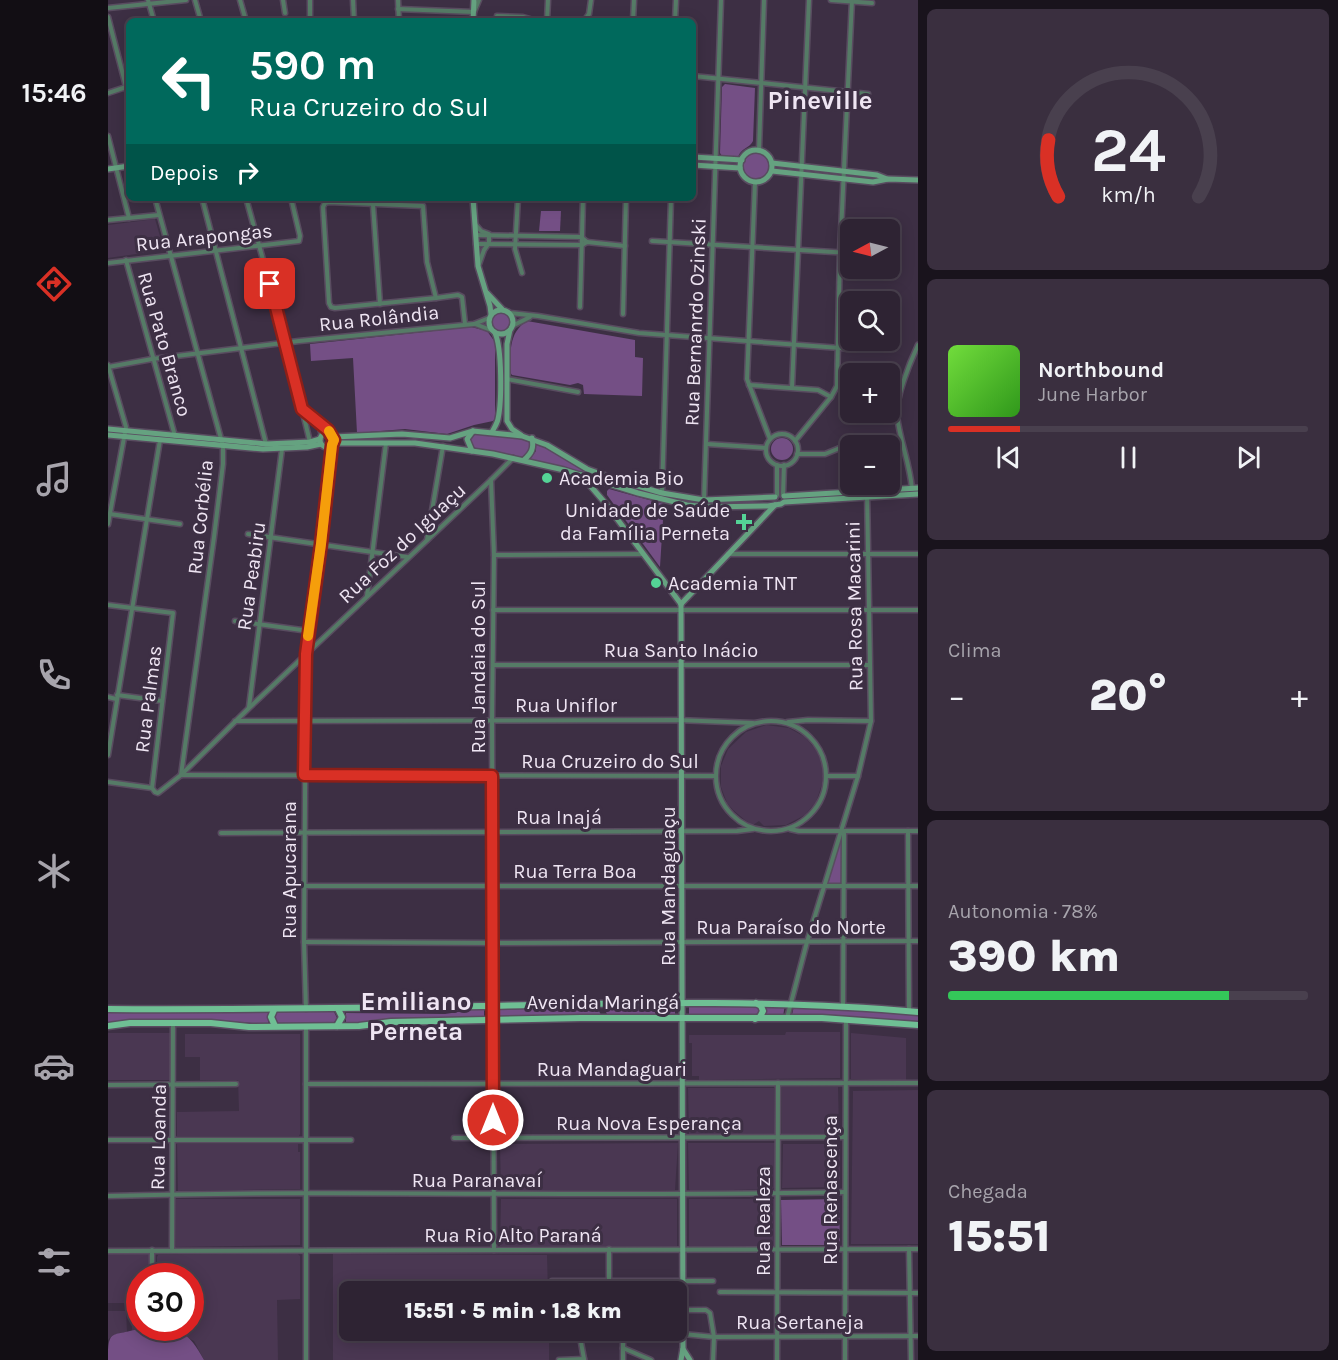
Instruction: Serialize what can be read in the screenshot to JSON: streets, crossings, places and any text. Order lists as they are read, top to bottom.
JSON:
{
  "streets": {
    "main road": ["Avenida Maringá"],
    "street": [
      "Rua Arapongas",
      "Rua Rolândia",
      "Rua Bernanrdo Ozinski",
      "Rua Pato Branco",
      "Rua Corbélia",
      "Rua Foz do Iguaçu",
      "Rua Peabiru",
      "Rua Rosa Macarini",
      "Rua Santo Inácio",
      "Rua Jandaia do Sul",
      "Rua Palmas",
      "Rua Uniflor",
      "Rua Cruzeiro do Sul",
      "Rua Inajá",
      "Rua Apucarana",
      "Rua Terra Boa",
      "Rua Mandaguaçu",
      "Rua Paraíso do Norte",
      "Rua Mandaguari",
      "Rua Nova Esperança",
      "Rua Loanda",
      "Rua Paranavaí",
      "Rua Renascença",
      "Rua Realeza",
      "Rua Rio Alto Paraná",
      "Rua Sertaneja"
    ]
  },
  "crossings": [
    ["Rua Arapongas", "Rua Pato Branco"],
    ["Rua Arapongas", "Rua Corbélia"],
    ["Rua Rolândia", "Rua Pato Branco"],
    ["Rua Rolândia", "Rua Corbélia"],
    ["Rua Corbélia", "Rua Foz do Iguaçu"],
    ["Rua Corbélia", "Rua Cruzeiro do Sul"],
    ["Rua Foz do Iguaçu", "Rua Peabiru"],
    ["Rua Foz do Iguaçu", "Rua Jandaia do Sul"],
    ["Rua Foz do Iguaçu", "Rua Palmas"],
    ["Rua Foz do Iguaçu", "Rua Uniflor"],
    ["Rua Foz do Iguaçu", "Rua Cruzeiro do Sul"],
    ["Rua Foz do Iguaçu", "Rua Apucarana"],
    ["Rua Rosa Macarini", "Rua Santo Inácio"],
    ["Rua Rosa Macarini", "Rua Terra Boa"],
    ["Rua Rosa Macarini", "Rua Paraíso do Norte"],
    ["Rua Rosa Macarini", "Avenida Maringá"],
    ["Rua Santo Inácio", "Rua Jandaia do Sul"],
    ["Rua Santo Inácio", "Rua Mandaguaçu"],
    ["Rua Jandaia do Sul", "Rua Uniflor"],
    ["Rua Jandaia do Sul", "Rua Cruzeiro do Sul"],
    ["Rua Jandaia do Sul", "Rua Inajá"],
    ["Rua Jandaia do Sul", "Rua Terra Boa"],
    ["Rua Jandaia do Sul", "Rua Paraíso do Norte"],
    ["Rua Jandaia do Sul", "Avenida Maringá"],
    ["Rua Jandaia do Sul", "Rua Mandaguari"],
    ["Rua Jandaia do Sul", "Rua Nova Esperança"],
    ["Rua Jandaia do Sul", "Rua Paranavaí"],
    ["Rua Jandaia do Sul", "Rua Rio Alto Paraná"],
    ["Rua Uniflor", "Rua Cruzeiro do Sul"],
    ["Rua Uniflor", "Rua Inajá"],
    ["Rua Uniflor", "Rua Apucarana"],
    ["Rua Uniflor", "Rua Mandaguaçu"],
    ["Rua Cruzeiro do Sul", "Rua Inajá"],
    ["Rua Cruzeiro do Sul", "Rua Apucarana"],
    ["Rua Cruzeiro do Sul", "Rua Mandaguaçu"],
    ["Rua Inajá", "Rua Apucarana"],
    ["Rua Inajá", "Rua Mandaguaçu"],
    ["Rua Apucarana", "Rua Terra Boa"],
    ["Rua Apucarana", "Rua Paraíso do Norte"],
    ["Rua Apucarana", "Avenida Maringá"],
    ["Rua Terra Boa", "Rua Mandaguaçu"],
    ["Rua Mandaguaçu", "Rua Paraíso do Norte"],
    ["Rua Mandaguaçu", "Avenida Maringá"],
    ["Rua Mandaguaçu", "Rua Mandaguari"],
    ["Rua Mandaguaçu", "Rua Nova Esperança"],
    ["Rua Mandaguaçu", "Rua Paranavaí"],
    ["Rua Mandaguaçu", "Rua Rio Alto Paraná"],
    ["Avenida Maringá", "Rua Loanda"],
    ["Avenida Maringá", "Rua Renascença"],
    ["Rua Mandaguari", "Rua Renascença"],
    ["Rua Mandaguari", "Rua Realeza"],
    ["Rua Nova Esperança", "Rua Renascença"],
    ["Rua Nova Esperança", "Rua Realeza"],
    ["Rua Loanda", "Rua Paranavaí"],
    ["Rua Loanda", "Rua Rio Alto Paraná"],
    ["Rua Paranavaí", "Rua Renascença"],
    ["Rua Paranavaí", "Rua Realeza"],
    ["Rua Renascença", "Rua Rio Alto Paraná"],
    ["Rua Renascença", "Rua Sertaneja"],
    ["Rua Realeza", "Rua Rio Alto Paraná"],
    ["Rua Realeza", "Rua Sertaneja"]
  ],
  "districts": ["Pineville", "Emiliano Perneta"],
  "places": {
    "other": ["Academia Bio", "Academia TNT"],
    "health": ["Unidade de Saúde da Família Perneta"]
  },
  "north": "left",
  "page": {
    "tabs": "15:46",
    "turn": ["590 m", "Rua Cruzeiro do Sul"],
    "then": "Depois",
    "map_buttons": ["+", "−"],
    "song": ["Northbound", "June Harbor"],
    "tile": [
      "Clima",
      ["Autonomia · 78%", "390 km"],
      ["Chegada", "15:51"]
    ],
    "heat": ["−", "20°", "+"],
    "limit": "30",
    "trip": "15:51 · 5 min · 1.8 km",
    "gauge": ["24", "km/h"]
  }
}
